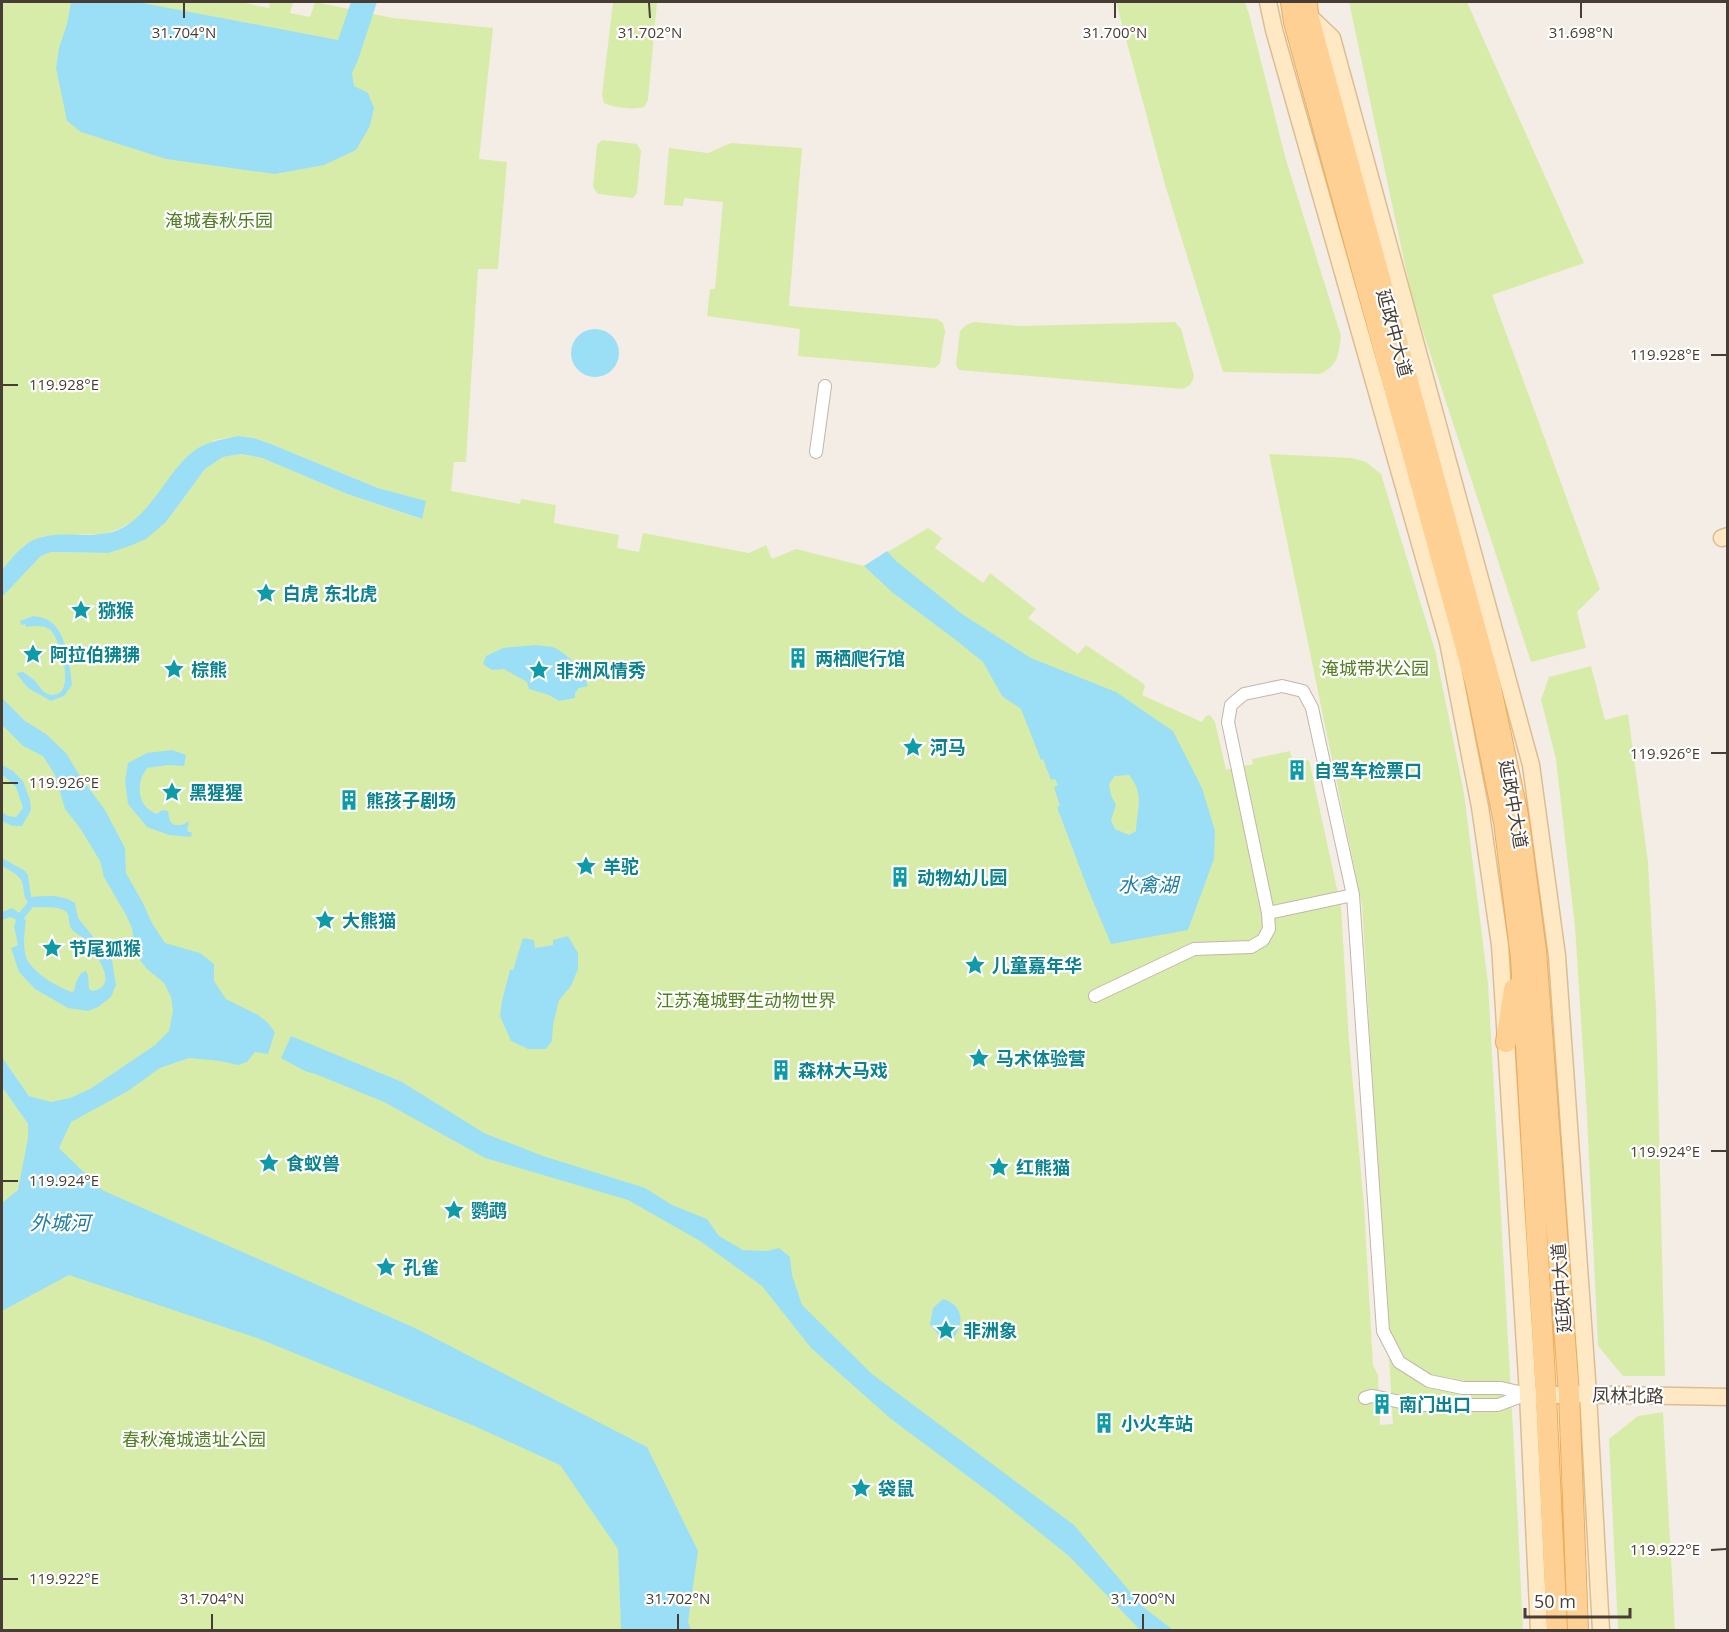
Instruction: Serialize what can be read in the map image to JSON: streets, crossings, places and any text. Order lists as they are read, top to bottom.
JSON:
{
  "streets": {
    "main road": ["延政中大道"],
    "street": ["凤林北路"]
  },
  "crossings": [
    ["延政中大道", "凤林北路"]
  ],
  "water": ["水禽湖", "外城河"],
  "parks": [
    "淹城春秋乐园",
    "淹城带状公园",
    "江苏淹城野生动物世界",
    "春秋淹城遗址公园"
  ],
  "places": {
    "place": [
      "白虎 东北虎",
      "猕猴",
      "阿拉伯狒狒",
      "棕熊",
      "非洲风情秀",
      "河马",
      "黑猩猩",
      "羊驼",
      "大熊猫",
      "节尾狐猴",
      "儿童嘉年华",
      "马术体验营",
      "食蚁兽",
      "红熊猫",
      "鹦鹉",
      "孔雀",
      "非洲象",
      "袋鼠"
    ],
    "building": [
      "两栖爬行馆",
      "自驾车检票口",
      "熊孩子剧场",
      "动物幼儿园",
      "森林大马戏",
      "南门出口",
      "小火车站"
    ]
  },
  "scale_bar": "50 m",
  "coordinates": [
    "31.704°N",
    "31.702°N",
    "31.700°N",
    "31.698°N",
    "119.928°E",
    "119.926°E",
    "119.924°E",
    "119.922°E"
  ]
}
